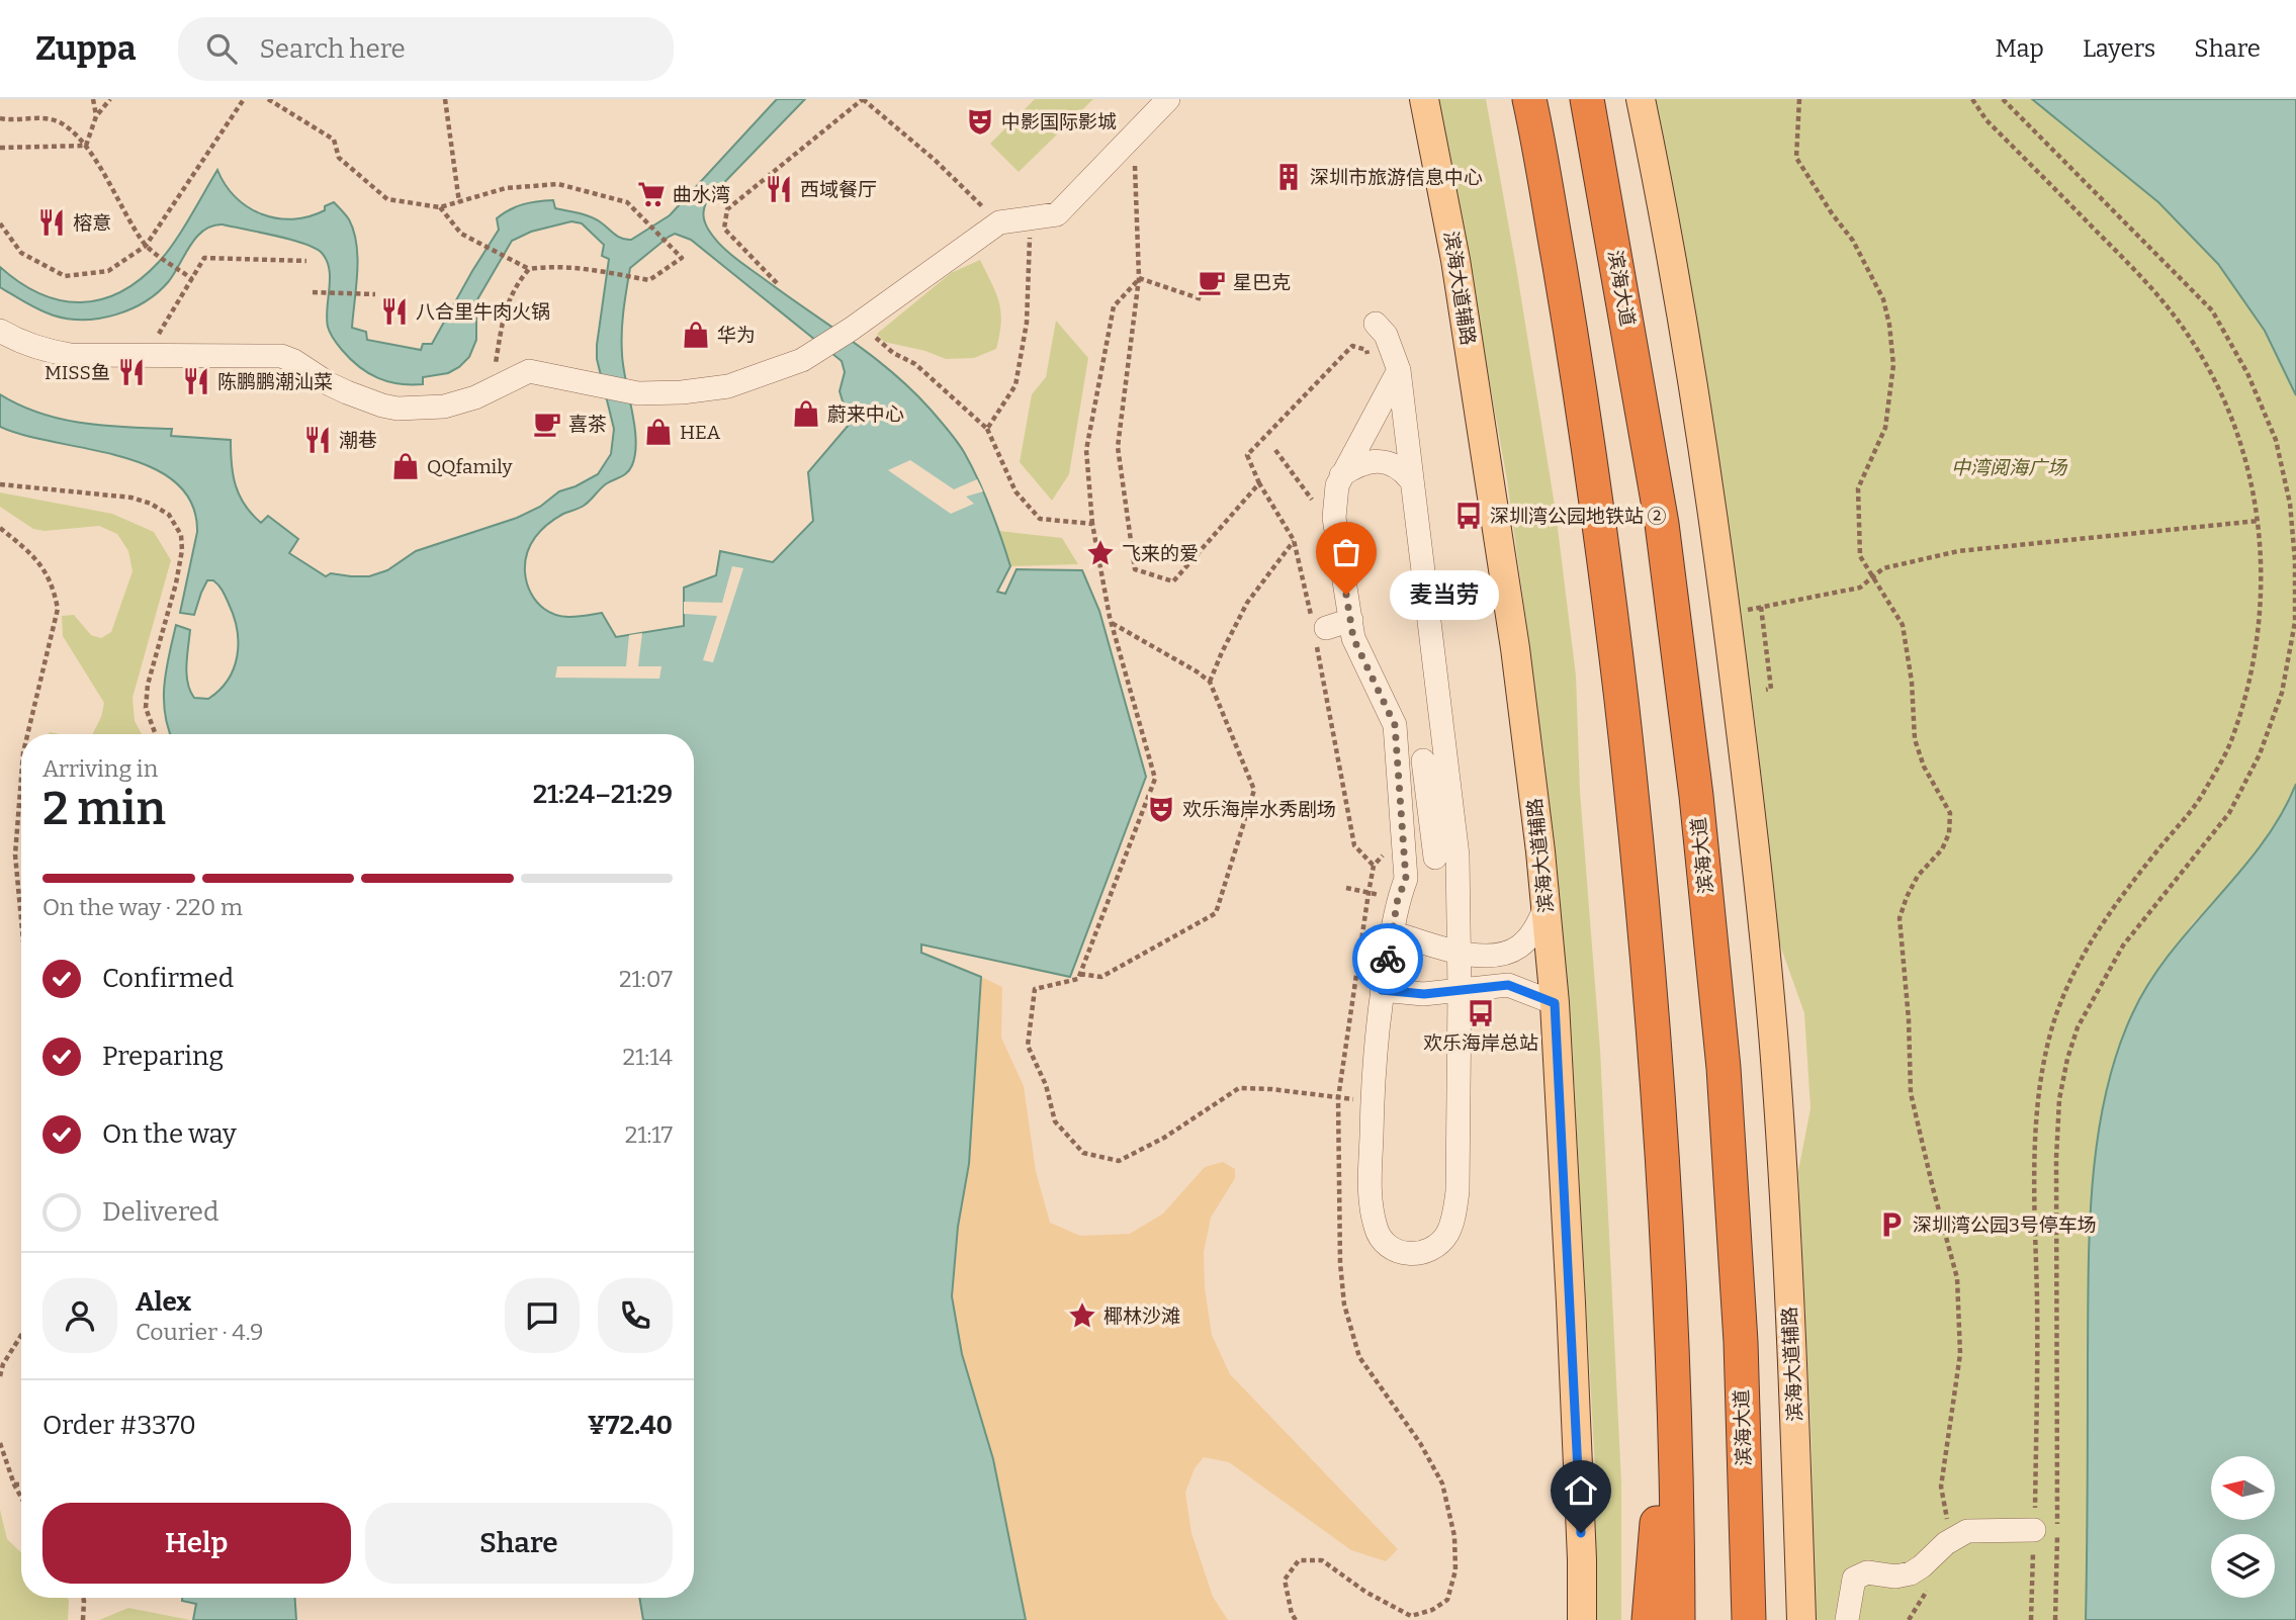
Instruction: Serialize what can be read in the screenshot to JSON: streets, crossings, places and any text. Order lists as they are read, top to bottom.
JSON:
{
  "streets": {
    "highway": ["滨海大道"],
    "main road": ["滨海大道辅路"]
  },
  "parks": ["中湾阅海广场"],
  "places": {
    "theatre": ["中影国际影城", "欢乐海岸水秀剧场"],
    "building": ["深圳市旅游信息中心"],
    "restaurant": [
      "西域餐厅",
      "榕意",
      "八合里牛肉火锅",
      "MISS鱼",
      "陈鹏鹏潮汕菜",
      "潮巷"
    ],
    "supermarket": ["曲水湾"],
    "cafe": ["星巴克", "喜茶"],
    "shop": [
      "华为",
      "蔚来中心",
      "HEA",
      "QQfamily"
    ],
    "bus stop": ["深圳湾公园地铁站 ②", "欢乐海岸总站"],
    "place": ["飞来的爱", "椰林沙滩"],
    "other": ["麦当劳"],
    "parking": ["深圳湾公园3号停车场"]
  },
  "north": "left",
  "page": {
    "header": "Zuppa",
    "search": "Search here",
    "nav": ["Map", "Layers", "Share"],
    "bubble": "麦当劳",
    "heading": ["2 min", "Arriving in", "21:24–21:29"],
    "panel": [
      "Alex",
      "Courier · 4.9",
      "Order #3370",
      "¥72.40"
    ],
    "bar": "On the way · 220 m",
    "list": [
      ["Confirmed", "21:07"],
      ["Preparing", "21:14"],
      ["On the way", "21:17"],
      "Delivered"
    ],
    "buttons": ["Help", "Share"]
  }
}
